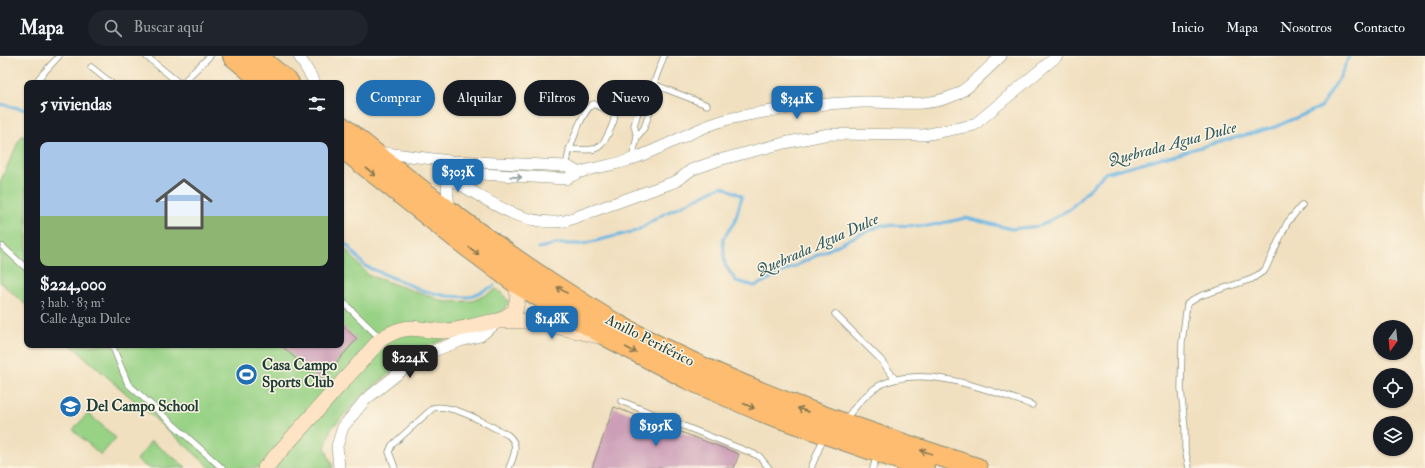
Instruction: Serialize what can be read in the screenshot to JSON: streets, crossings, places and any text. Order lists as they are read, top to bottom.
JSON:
{
  "streets": {
    "highway": ["Anillo Periférico"]
  },
  "water": ["Quebrada Agua Dulce"],
  "places": {
    "sports": ["Casa Campo Sports Club"],
    "school or university": ["Del Campo School"]
  },
  "north": "bottom",
  "page": {
    "header": "Mapa",
    "search": "Buscar aquí",
    "nav": [
      "Inicio",
      "Mapa",
      "Nosotros",
      "Contacto"
    ],
    "chip": [
      "Comprar",
      "Alquilar",
      "Filtros",
      "Nuevo"
    ],
    "heading": "5 viviendas",
    "price": [
      "$341K",
      "$303K",
      "$148K",
      "$224K",
      "$195K"
    ],
    "list": [
      {
        "name": "$224,000",
        "note": "3 hab. · 83 m² · Calle Agua Dulce"
      }
    ]
  }
}
